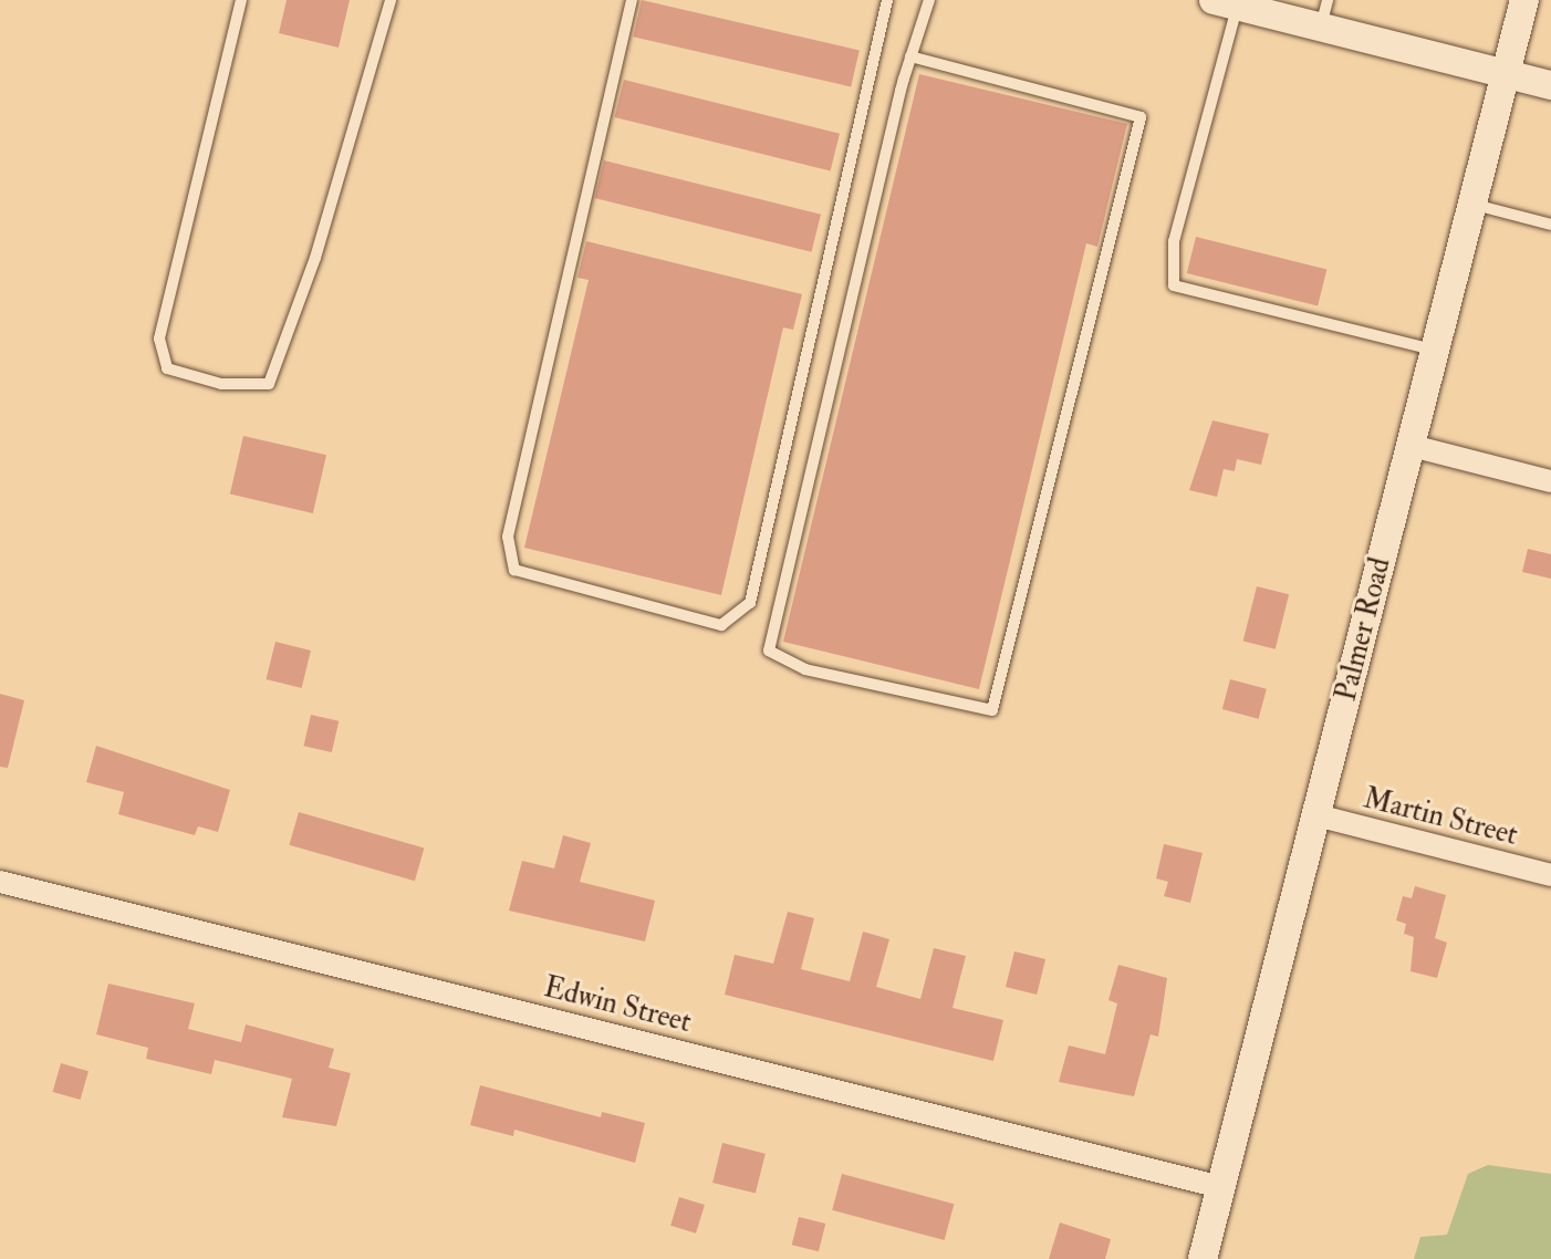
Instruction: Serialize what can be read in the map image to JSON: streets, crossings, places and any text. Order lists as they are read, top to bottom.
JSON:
{
  "streets": {
    "street": ["Palmer Road", "Martin Street", "Edwin Street"]
  },
  "crossings": [
    ["Palmer Road", "Martin Street"],
    ["Palmer Road", "Edwin Street"]
  ]
}
